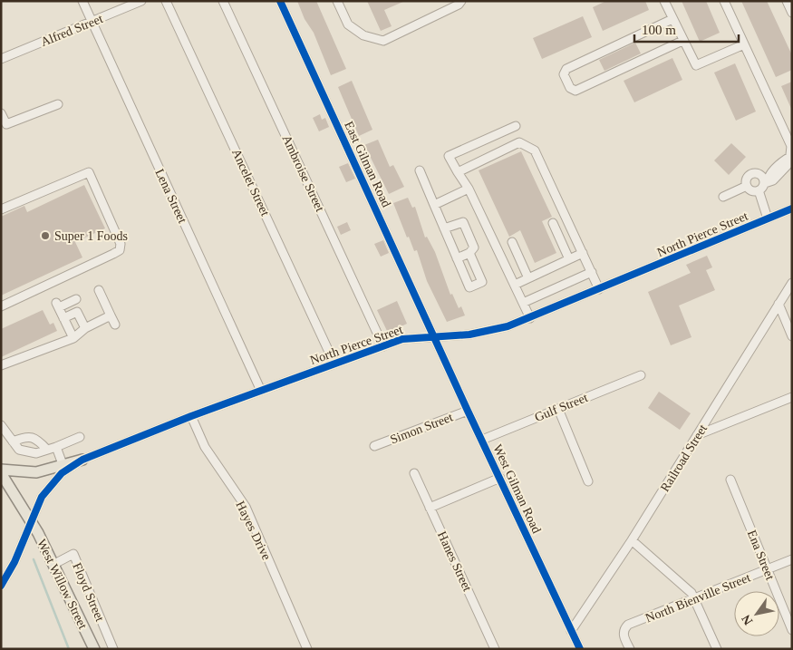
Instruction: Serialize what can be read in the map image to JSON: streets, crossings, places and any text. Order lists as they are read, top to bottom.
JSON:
{
  "streets": {
    "main road": ["West Willow Street"],
    "street": [
      "Alfred Street",
      "East Gilman Road",
      "Ambroise Street",
      "Ancelet Street",
      "Lena Street",
      "North Pierce Street",
      "Gulf Street",
      "Simon Street",
      "Railroad Street",
      "West Gilman Road",
      "Hayes Drive",
      "Ena Street",
      "Hanes Street",
      "Floyd Street",
      "North Bienville Street"
    ]
  },
  "crossings": [
    ["Alfred Street", "Lena Street"],
    ["East Gilman Road", "North Pierce Street"],
    ["East Gilman Road", "West Gilman Road"],
    ["Ambroise Street", "North Pierce Street"],
    ["Ancelet Street", "North Pierce Street"],
    ["Lena Street", "North Pierce Street"],
    ["North Pierce Street", "West Gilman Road"],
    ["North Pierce Street", "Hayes Drive"],
    ["North Pierce Street", "West Willow Street"],
    ["Gulf Street", "West Gilman Road"],
    ["Simon Street", "West Gilman Road"],
    ["Railroad Street", "West Gilman Road"],
    ["Ena Street", "North Bienville Street"],
    ["West Willow Street", "Floyd Street"]
  ],
  "places": ["Super 1 Foods"],
  "scale_bar": "100 m",
  "north": "bottom left"
}
